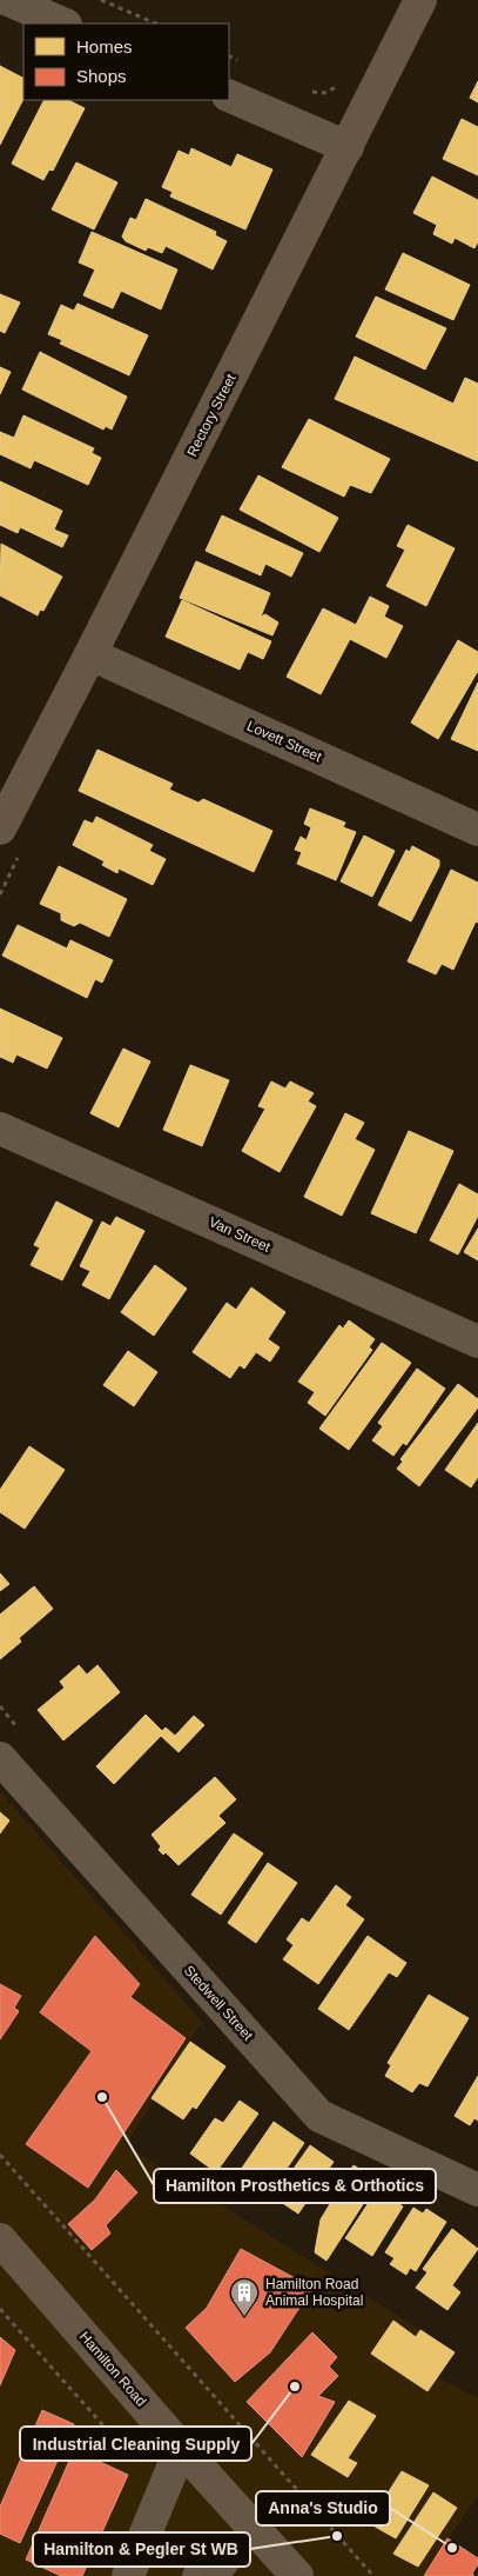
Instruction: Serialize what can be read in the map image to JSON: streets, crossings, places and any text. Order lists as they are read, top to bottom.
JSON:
{
  "streets": {
    "street": [
      "Rectory Street",
      "Lovett Street",
      "Van Street",
      "Stedwell Street",
      "Hamilton Road"
    ]
  },
  "crossings": [
    ["Rectory Street", "Lovett Street"]
  ],
  "places": {
    "other": [
      "Hamilton Prosthetics & Orthotics",
      "Industrial Cleaning Supply",
      "Hamilton & Pegler St WB",
      "Anna's Studio"
    ],
    "building": ["Hamilton Road Animal Hospital"]
  },
  "legend": ["Homes", "Shops"]
}
